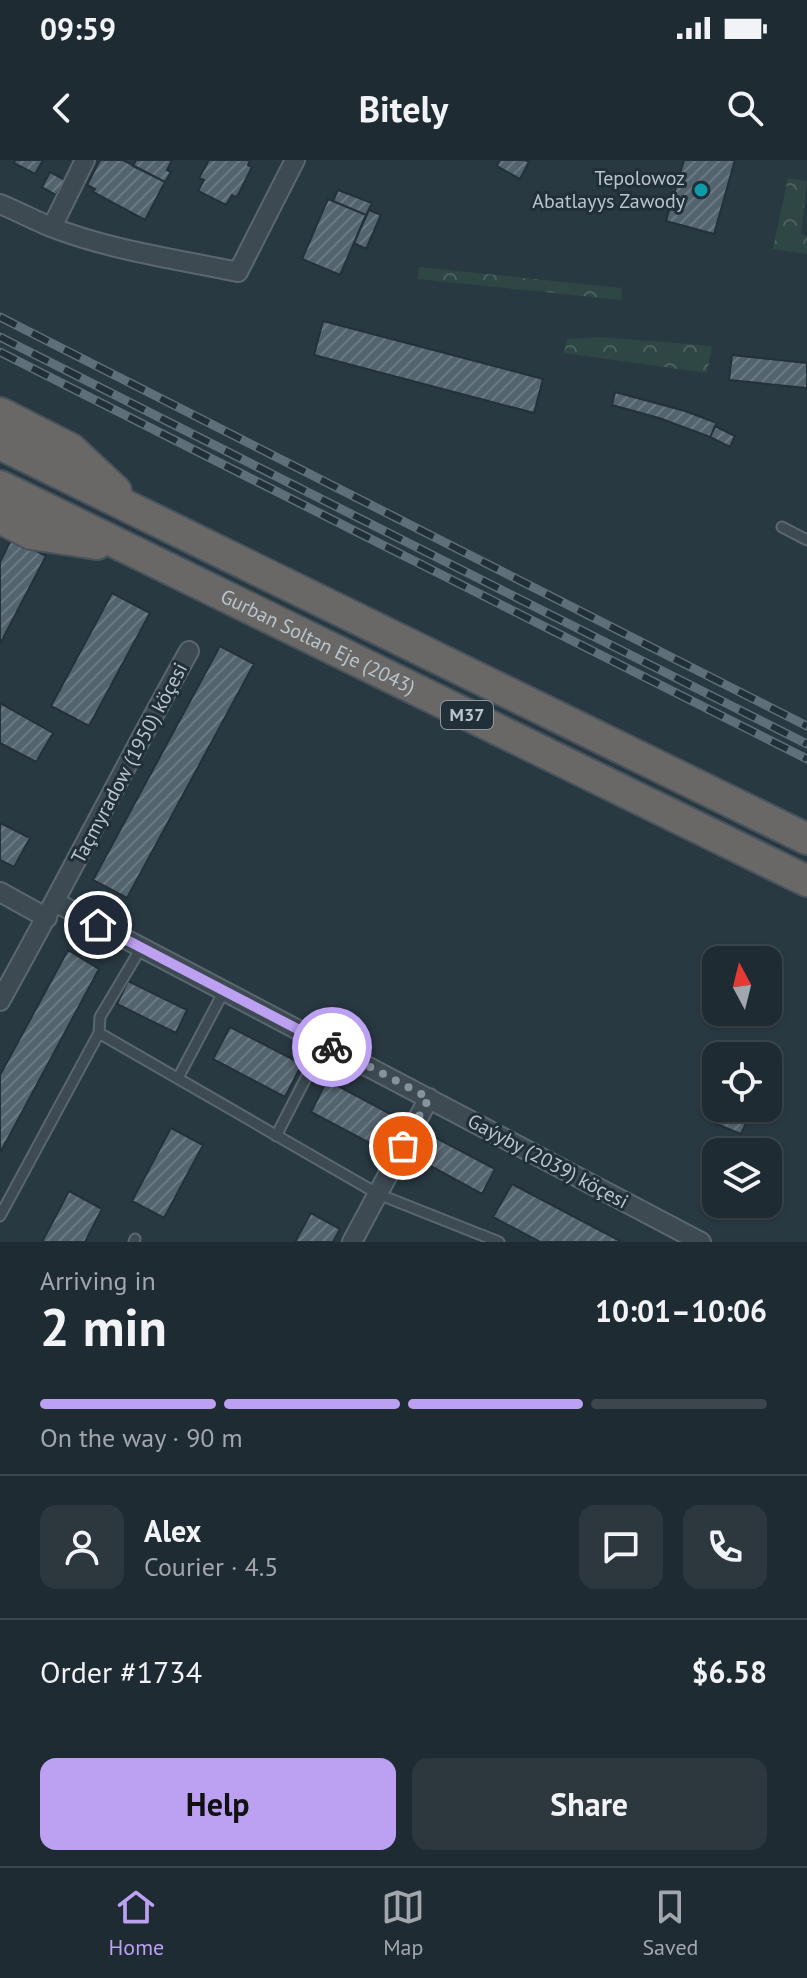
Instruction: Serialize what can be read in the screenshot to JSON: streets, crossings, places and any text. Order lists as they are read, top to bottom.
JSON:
{
  "streets": {
    "highway": ["Gurban Soltan Eje (2043)", "M37"],
    "street": ["Taçmyradow (1950) köçesi", "Gaýyby (2039) köçesi"]
  },
  "crossings": [
    ["Taçmyradow (1950) köçesi", "Gaýyby (2039) köçesi"]
  ],
  "places": ["Tepolowoz Abatlayys Zawody"],
  "north": "top",
  "page": {
    "status": "09:59",
    "header": "Bitely",
    "heading": ["2 min", "Arriving in", "10:01–10:06"],
    "panel": [
      "Alex",
      "Courier · 4.5",
      "Order #1734",
      "$6.58"
    ],
    "bar": "On the way · 90 m",
    "buttons": ["Help", "Share"],
    "tabs": ["Home", "Map", "Saved"]
  }
}
